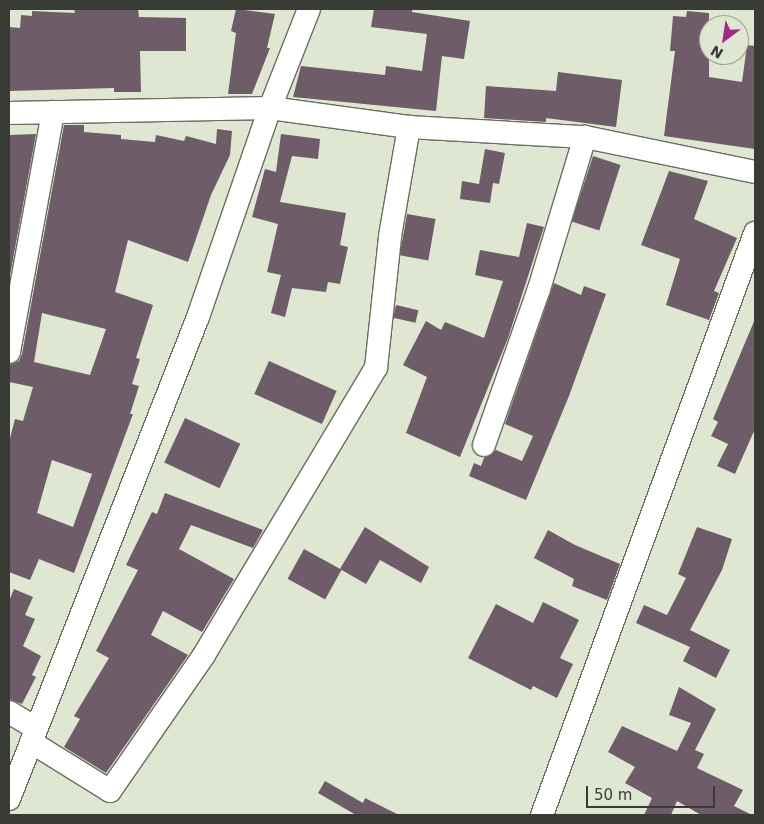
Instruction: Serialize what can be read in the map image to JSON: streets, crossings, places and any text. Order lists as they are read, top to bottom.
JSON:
{
  "scale_bar": "50 m",
  "north": "bottom left"
}
